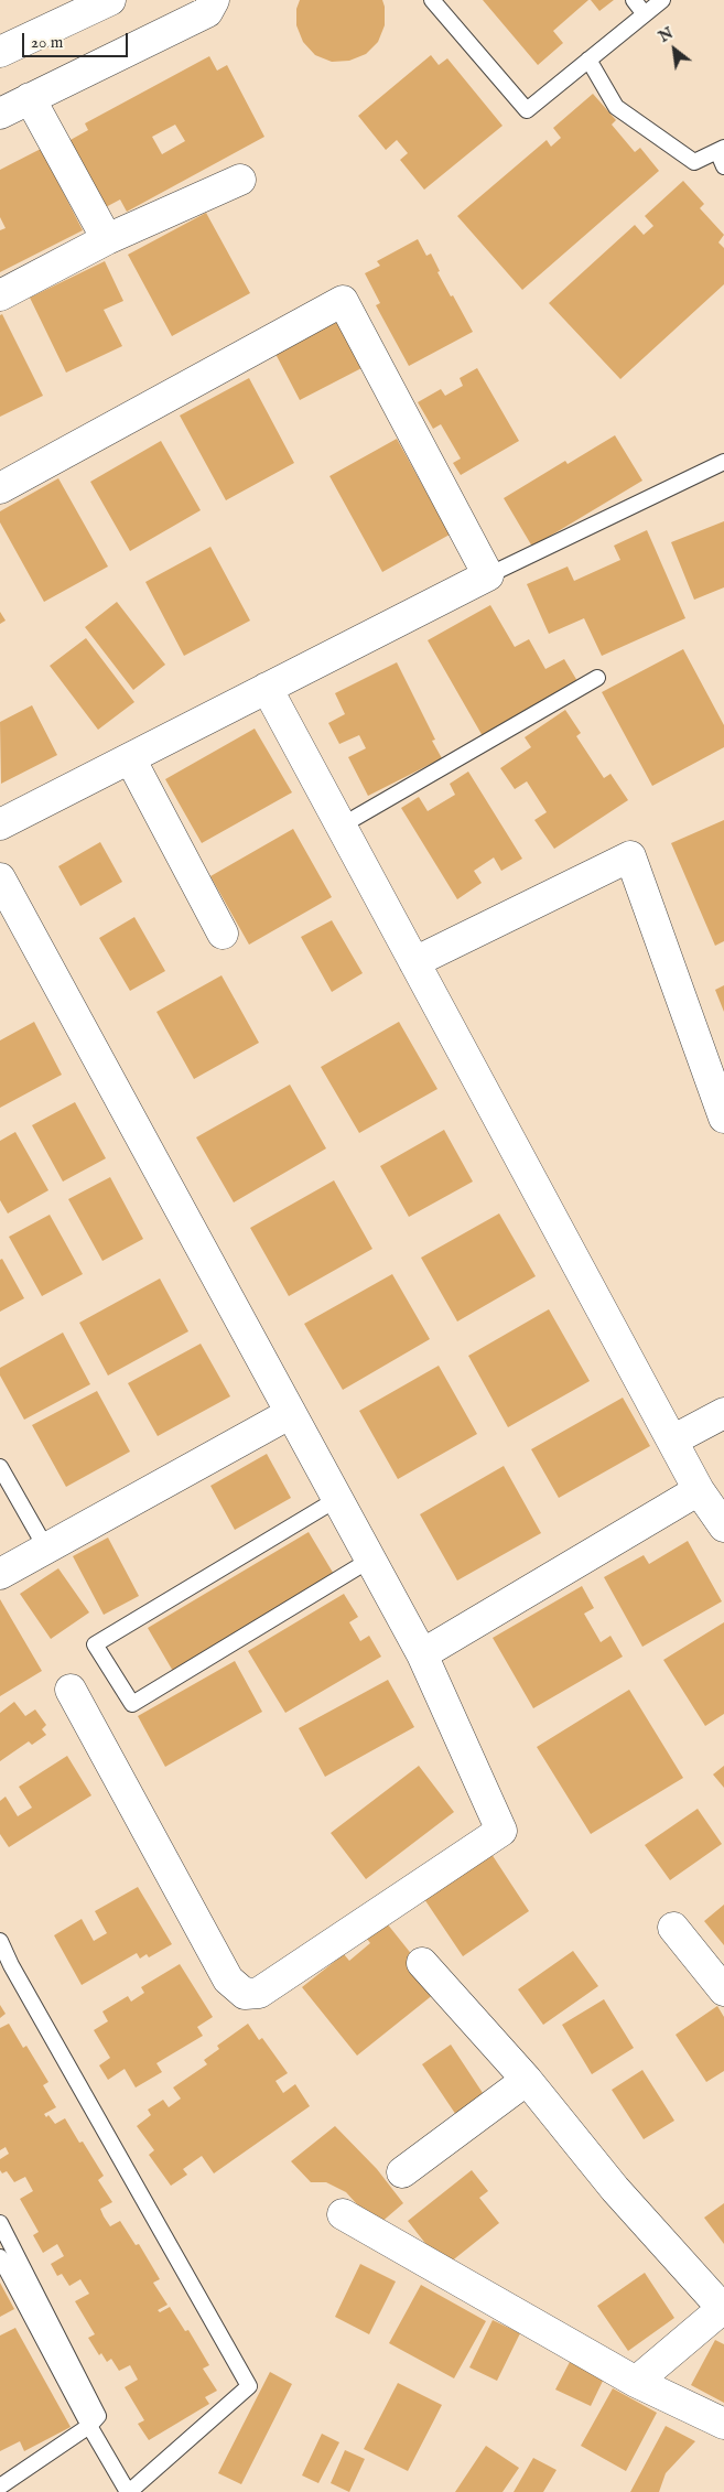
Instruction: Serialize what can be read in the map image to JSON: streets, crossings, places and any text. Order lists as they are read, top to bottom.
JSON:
{
  "scale_bar": "20 m",
  "north": "top left"
}
